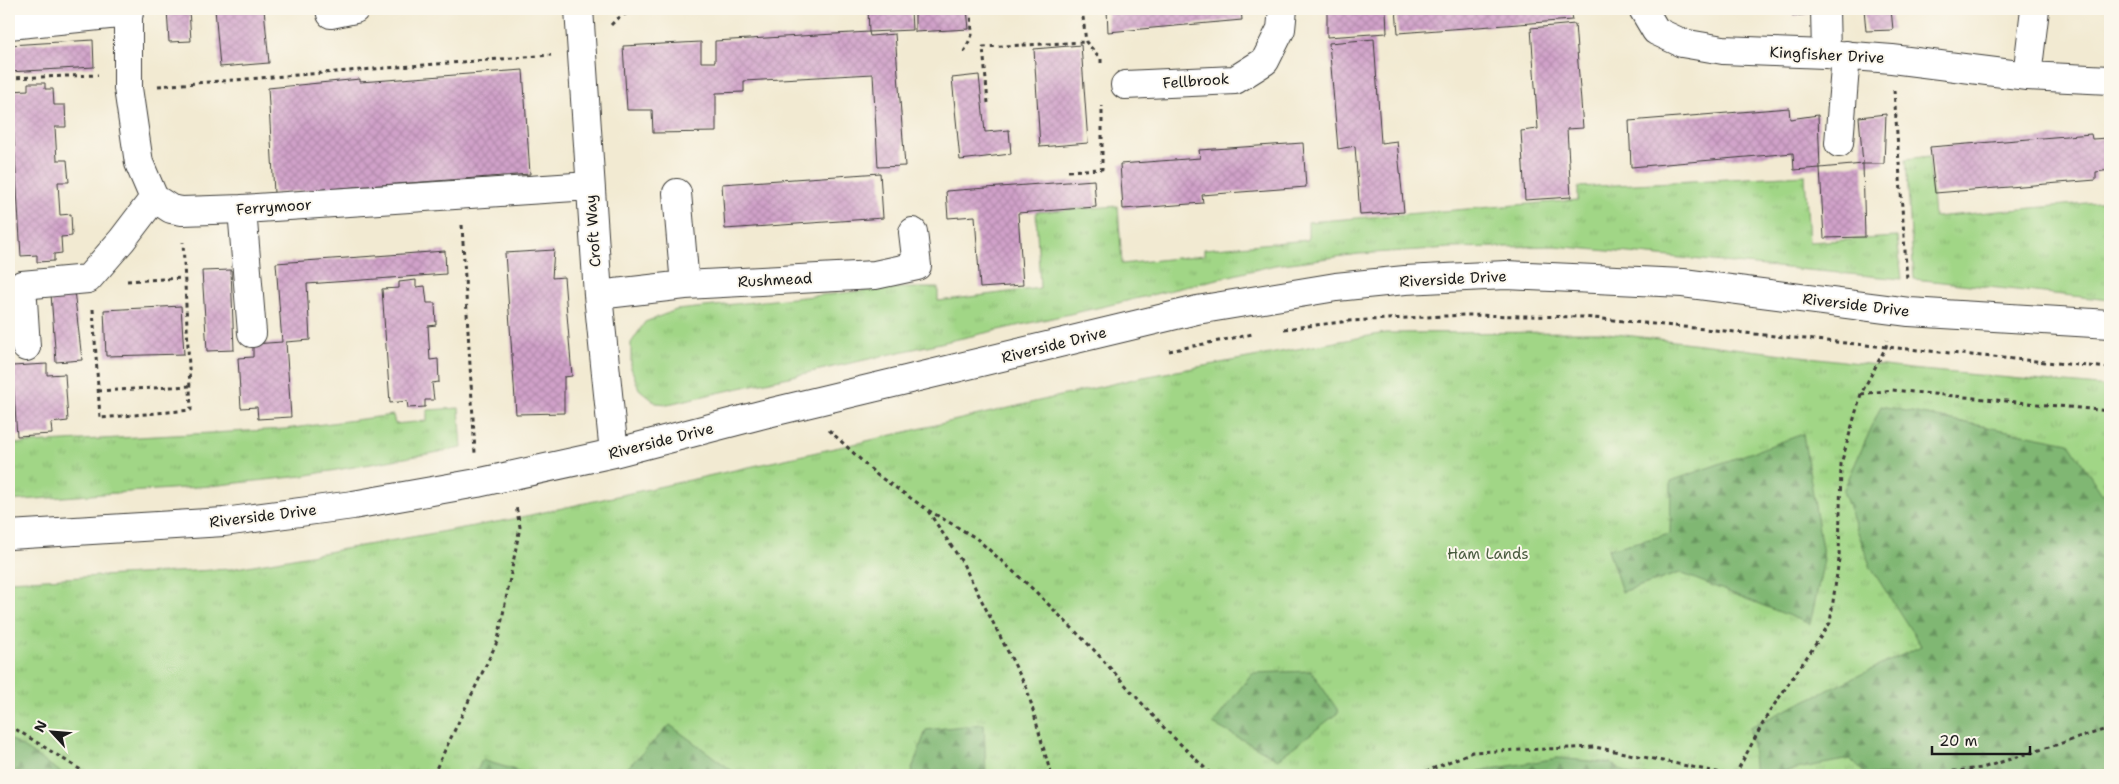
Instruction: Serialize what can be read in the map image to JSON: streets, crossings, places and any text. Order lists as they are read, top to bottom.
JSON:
{
  "streets": {
    "street": [
      "Kingfisher Drive",
      "Fellbrook",
      "Ferrymoor",
      "Croft Way",
      "Riverside Drive",
      "Rushmead"
    ]
  },
  "crossings": [
    ["Ferrymoor", "Croft Way"],
    ["Croft Way", "Riverside Drive"],
    ["Croft Way", "Rushmead"]
  ],
  "parks": ["Ham Lands"],
  "scale_bar": "20 m",
  "north": "top left"
}
